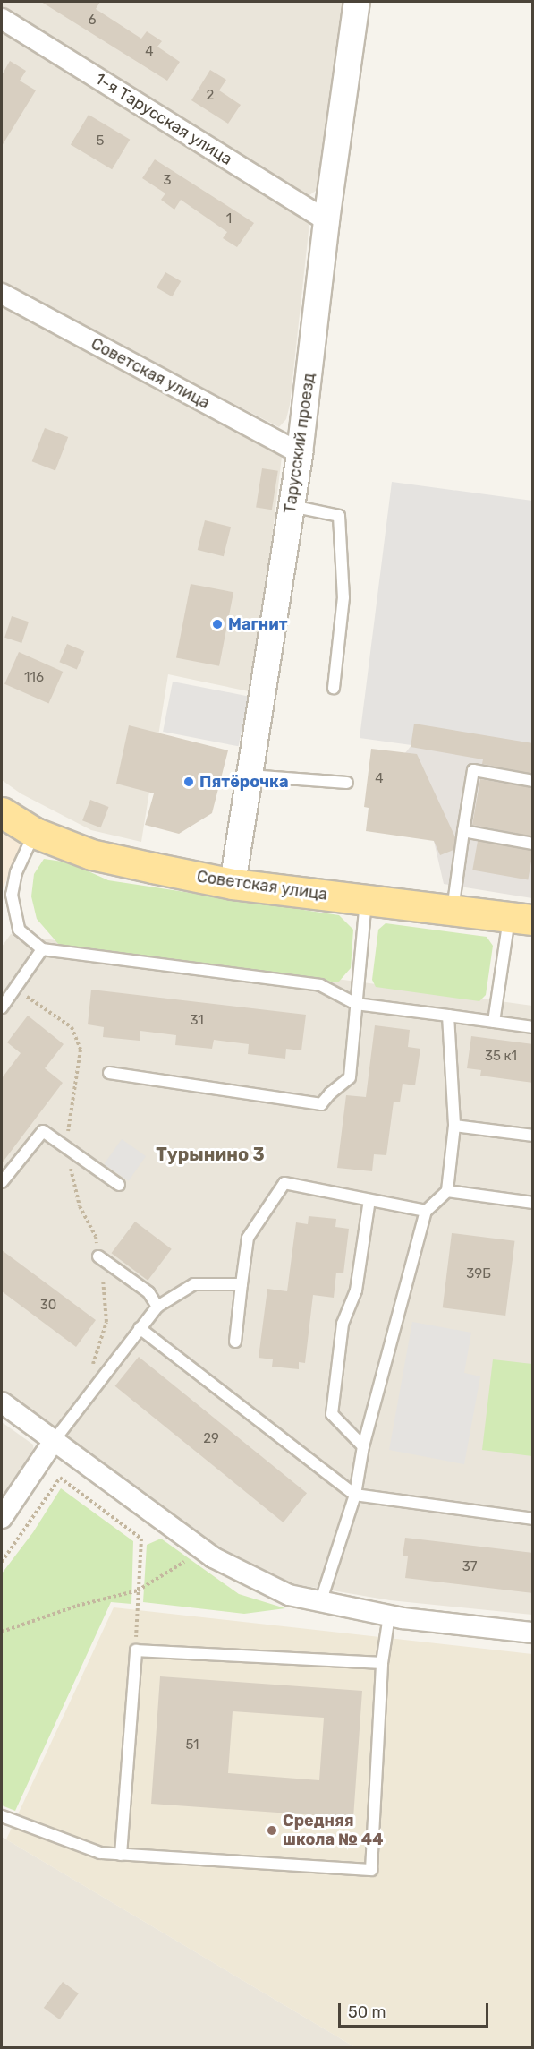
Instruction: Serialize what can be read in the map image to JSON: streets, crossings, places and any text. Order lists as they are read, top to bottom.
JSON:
{
  "streets": {
    "main road": ["Советская улица"],
    "street": ["1-я Тарусская улица", "Тарусский проезд"]
  },
  "crossings": [
    ["1-я Тарусская улица", "Тарусский проезд"],
    ["Советская улица", "Тарусский проезд"]
  ],
  "districts": ["Турынино 3"],
  "places": ["Магнит", "Пятёрочка", "Средняя школа № 44"],
  "house_numbers": [
    "6",
    "4",
    "2",
    "5",
    "3",
    "1",
    "116",
    "4",
    "31",
    "35 к1",
    "39Б",
    "30",
    "29",
    "37",
    "51"
  ],
  "scale_bar": "50 m"
}
